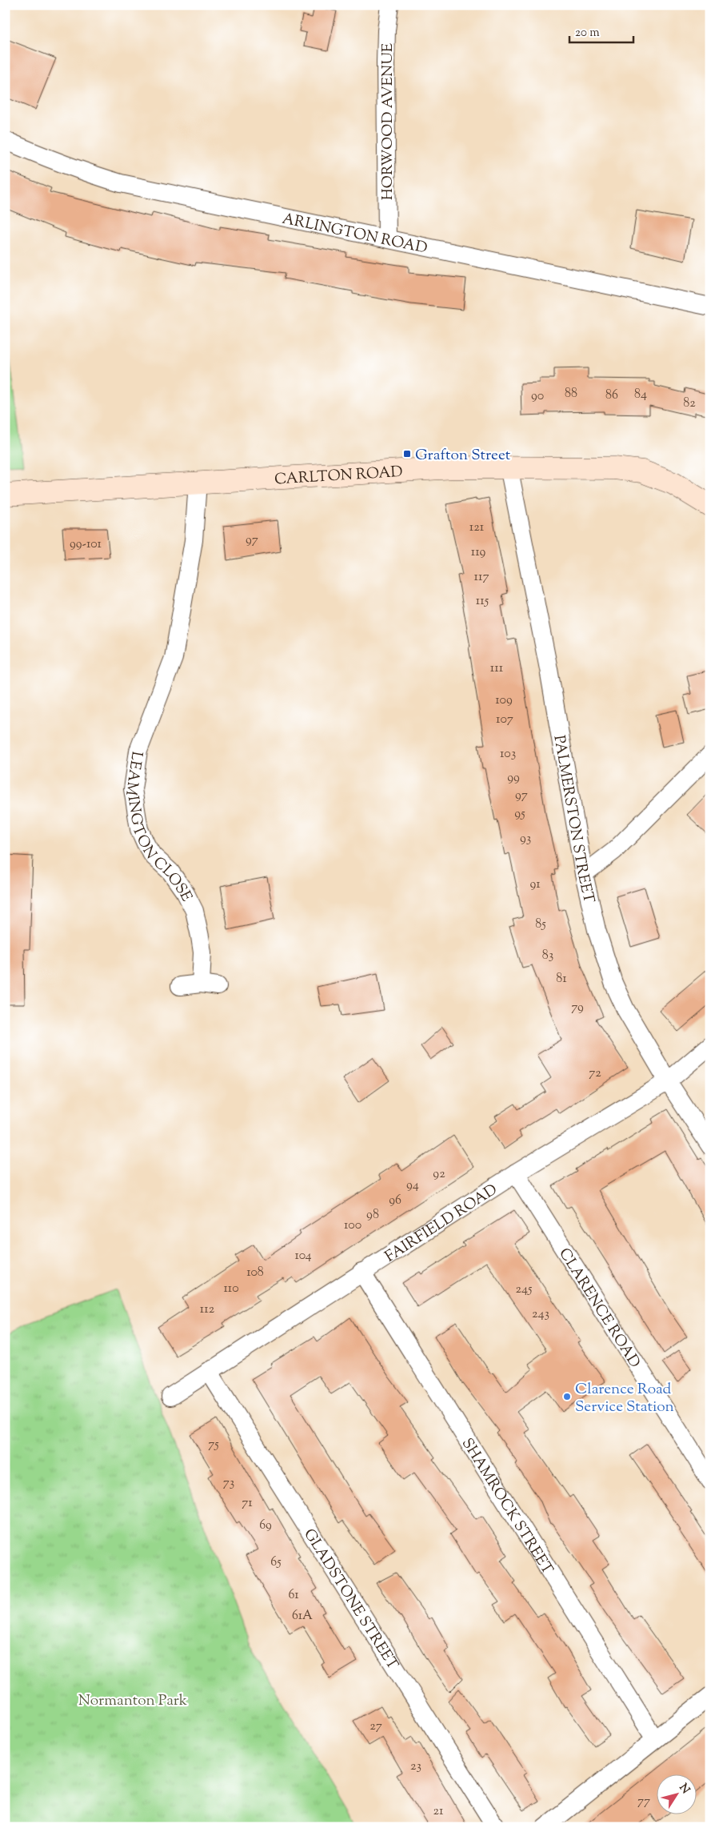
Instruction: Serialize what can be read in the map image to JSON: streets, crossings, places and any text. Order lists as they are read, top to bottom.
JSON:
{
  "streets": {
    "street": [
      "HORWOOD AVENUE",
      "ARLINGTON ROAD",
      "CARLTON ROAD",
      "PALMERSTON STREET",
      "LEAMINGTON CLOSE",
      "FAIRFIELD ROAD",
      "CLARENCE ROAD",
      "SHAMROCK STREET",
      "GLADSTONE STREET"
    ]
  },
  "crossings": [
    ["HORWOOD AVENUE", "ARLINGTON ROAD"],
    ["CARLTON ROAD", "PALMERSTON STREET"],
    ["CARLTON ROAD", "LEAMINGTON CLOSE"],
    ["PALMERSTON STREET", "FAIRFIELD ROAD"],
    ["FAIRFIELD ROAD", "CLARENCE ROAD"],
    ["FAIRFIELD ROAD", "SHAMROCK STREET"],
    ["FAIRFIELD ROAD", "GLADSTONE STREET"]
  ],
  "parks": ["Normanton Park"],
  "places": {
    "transit": ["Grafton Street"],
    "other": ["Clarence Road Service Station"]
  },
  "house_numbers": [
    "88",
    "84",
    "86",
    "90",
    "82",
    "121",
    "97",
    "99-101",
    "119",
    "117",
    "115",
    "111",
    "109",
    "107",
    "103",
    "99",
    "97",
    "95",
    "93",
    "91",
    "85",
    "83",
    "81",
    "79",
    "72",
    "92",
    "94",
    "96",
    "98",
    "100",
    "104",
    "108",
    "110",
    "245",
    "112",
    "243",
    "75",
    "73",
    "71",
    "69",
    "65",
    "61",
    "61A",
    "27",
    "23",
    "77",
    "21"
  ],
  "scale_bar": "20 m",
  "north": "top right"
}
